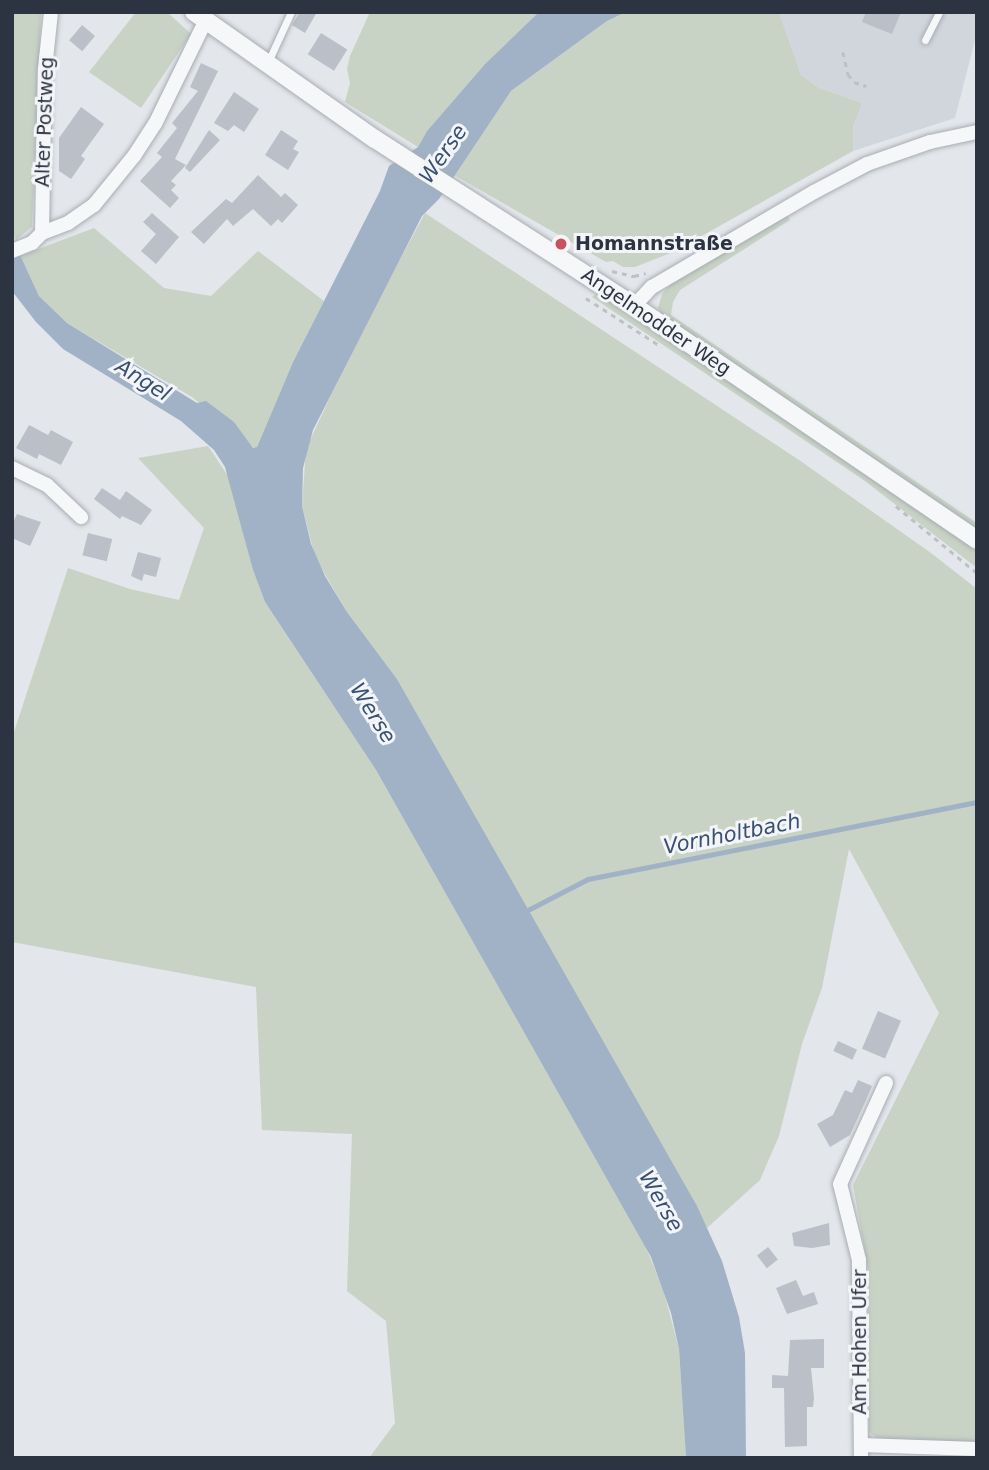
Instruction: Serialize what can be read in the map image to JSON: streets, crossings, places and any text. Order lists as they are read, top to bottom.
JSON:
{
  "streets": {
    "street": ["Alter Postweg", "Angelmodder Weg", "Am Hohen Ufer"]
  },
  "water": ["Werse", "Angel", "Vornholtbach"],
  "places": ["Homannstraße"]
}
